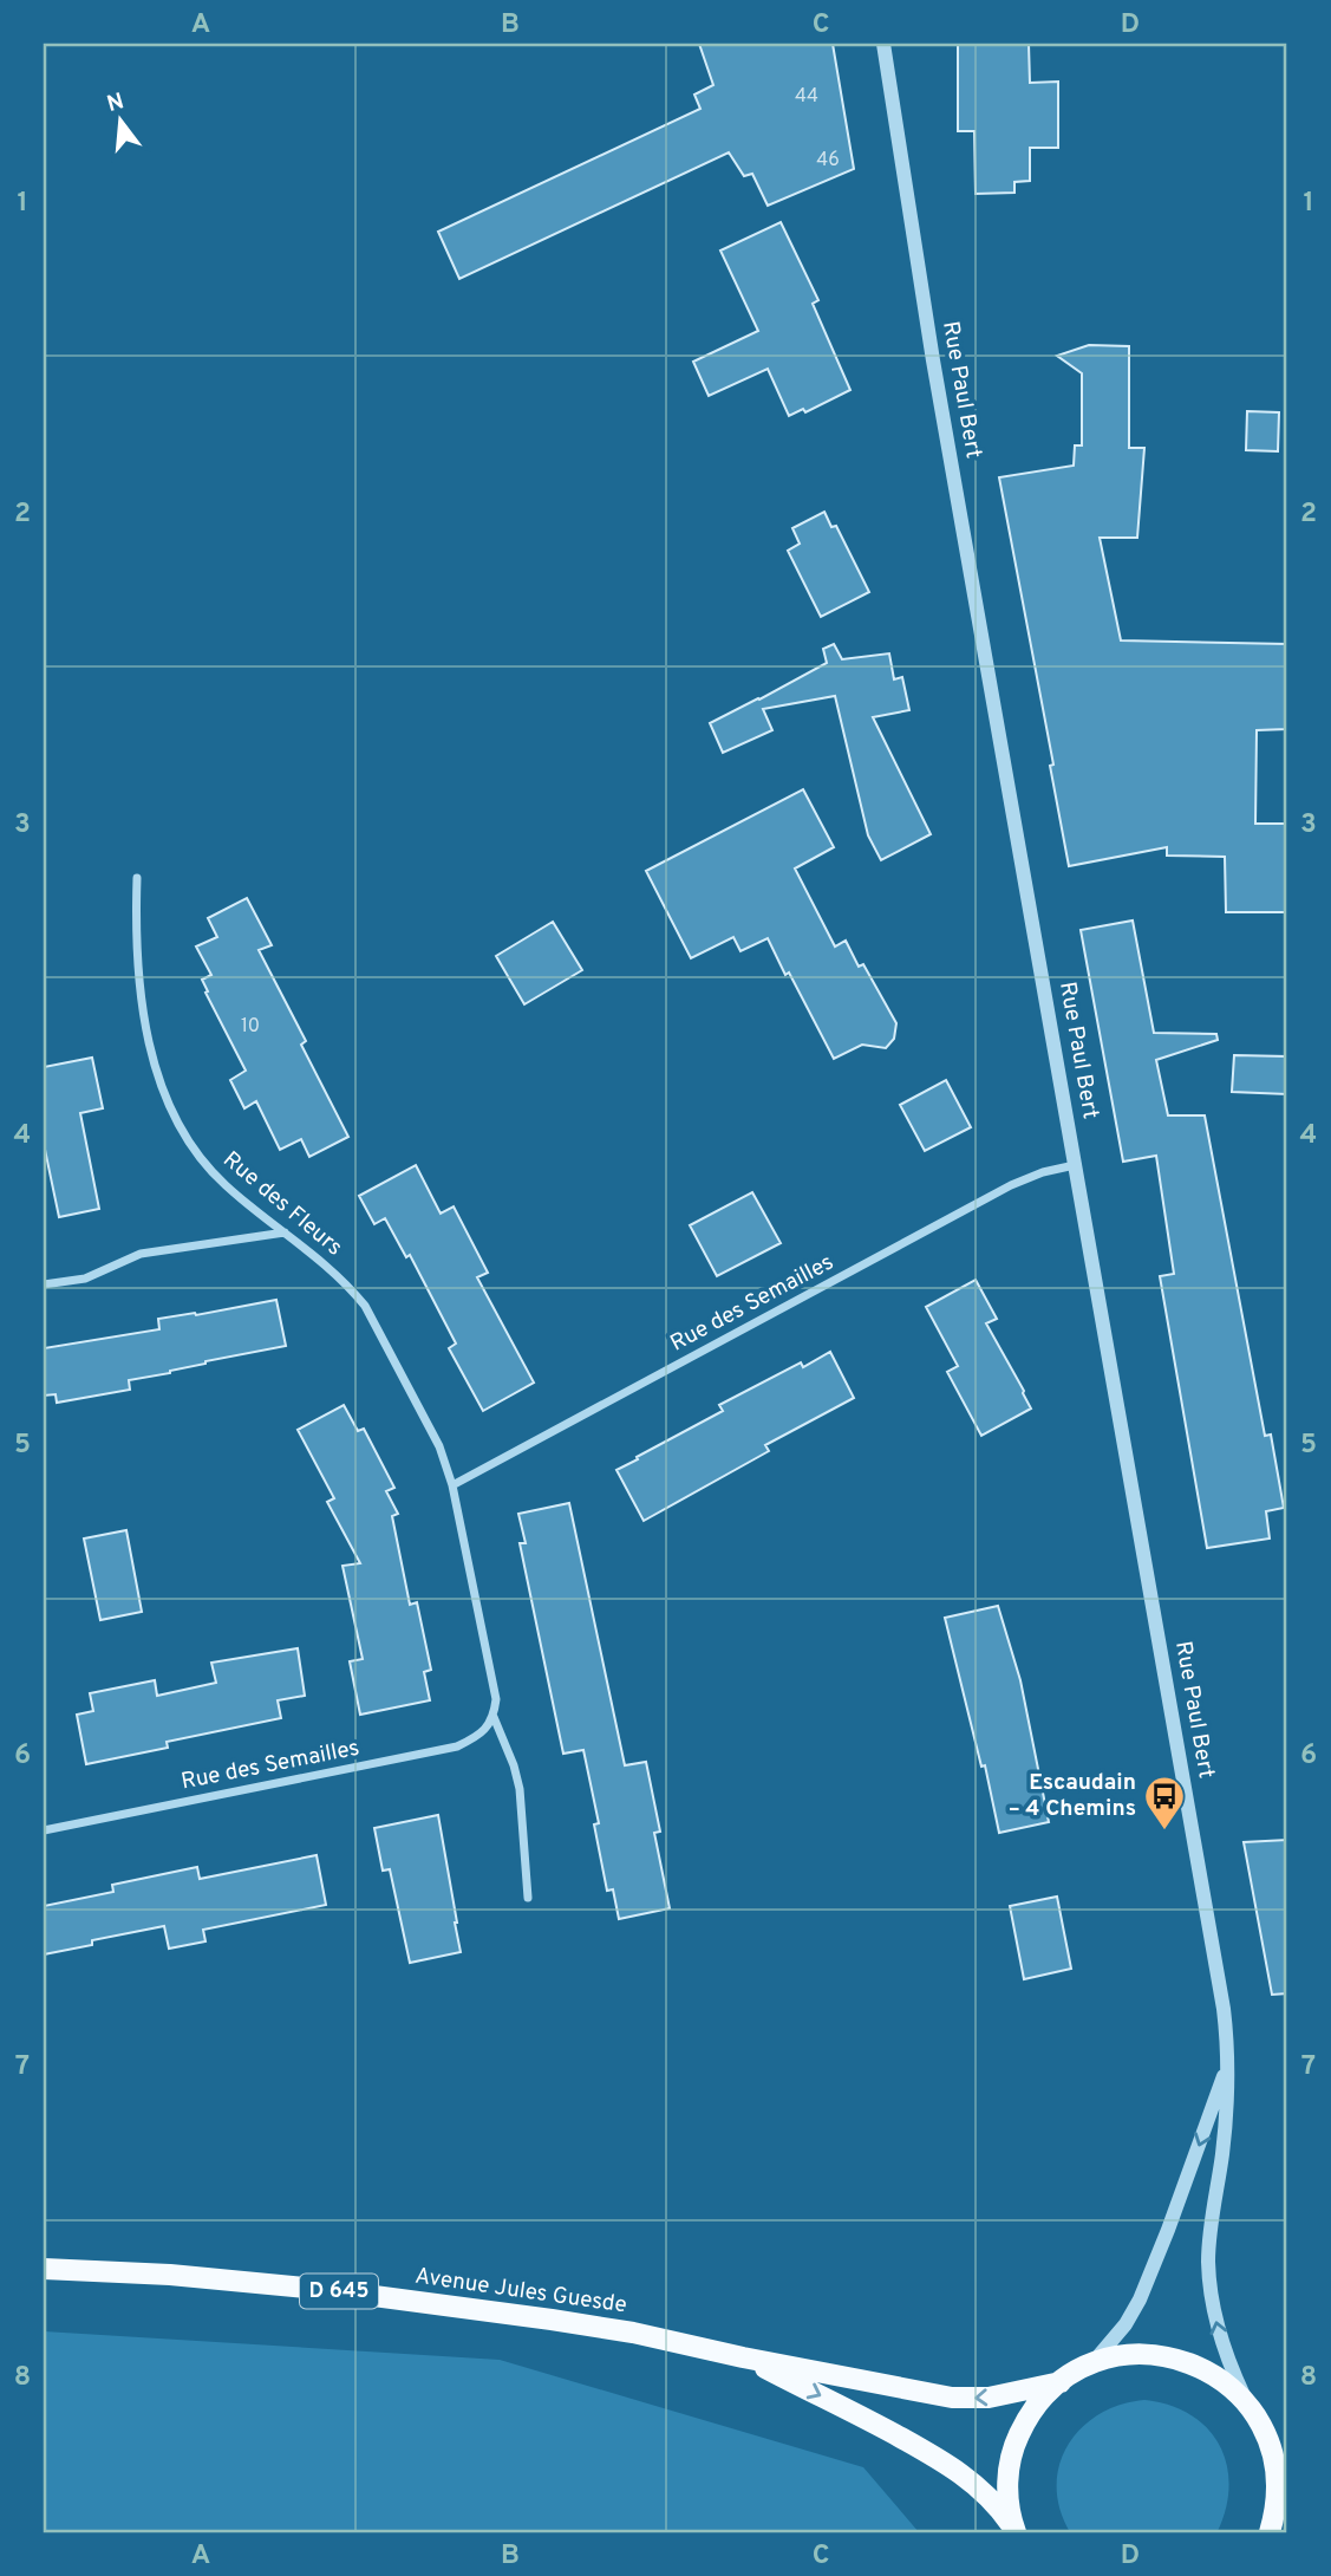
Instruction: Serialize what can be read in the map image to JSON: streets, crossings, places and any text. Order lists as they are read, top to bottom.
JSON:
{
  "streets": {
    "main road": ["D 645", "Avenue Jules Guesde"],
    "street": ["Rue Paul Bert", "Rue des Fleurs", "Rue des Semailles"]
  },
  "crossings": [
    ["Rue Paul Bert", "Rue des Semailles"],
    ["Rue des Fleurs", "Rue des Semailles"]
  ],
  "places": {
    "bus stop": ["Escaudain – 4 Chemins"]
  },
  "house_numbers": ["44", "46", "10"],
  "north": "top",
  "grid": {
    "columns": [
      "A",
      "B",
      "C",
      "D"
    ],
    "rows": [
      "1",
      "2",
      "3",
      "4",
      "5",
      "6",
      "7",
      "8"
    ]
  }
}
